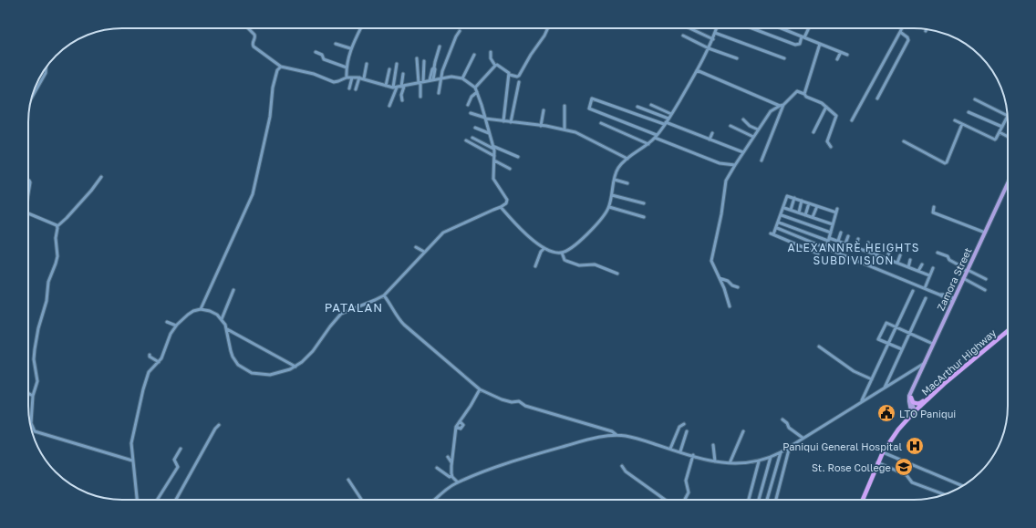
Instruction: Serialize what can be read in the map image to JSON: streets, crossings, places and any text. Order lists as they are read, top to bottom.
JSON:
{
  "streets": {
    "highway": ["MacArthur Highway"],
    "main road": ["Zamora Street"]
  },
  "districts": ["ALEXANNRÈ HEIGHTS SUBDIVISION", "PATALAN"],
  "places": {
    "public building": ["LTO Paniqui"],
    "hospital": ["Paniqui General Hospital"],
    "school or university": ["St. Rose College"]
  }
}
